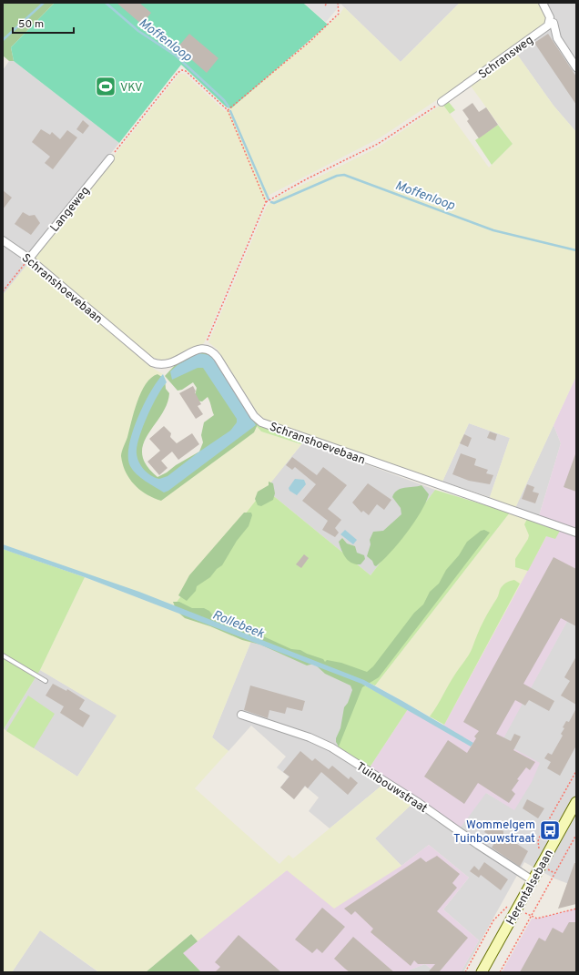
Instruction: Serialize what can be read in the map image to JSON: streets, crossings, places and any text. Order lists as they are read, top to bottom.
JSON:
{
  "streets": {
    "main road": ["Herentalsebaan"],
    "street": [
      "Schransweg",
      "Langeweg",
      "Schranshoevebaan",
      "Tuinbouwstraat"
    ]
  },
  "crossings": [
    ["Langeweg", "Schranshoevebaan"],
    ["Tuinbouwstraat", "Herentalsebaan"]
  ],
  "water": ["Moffenloop", "Rollebeek"],
  "places": {
    "sports": ["VKV"],
    "bus stop": ["Wommelgem Tuinbouwstraat"]
  },
  "scale_bar": "50 m"
}
